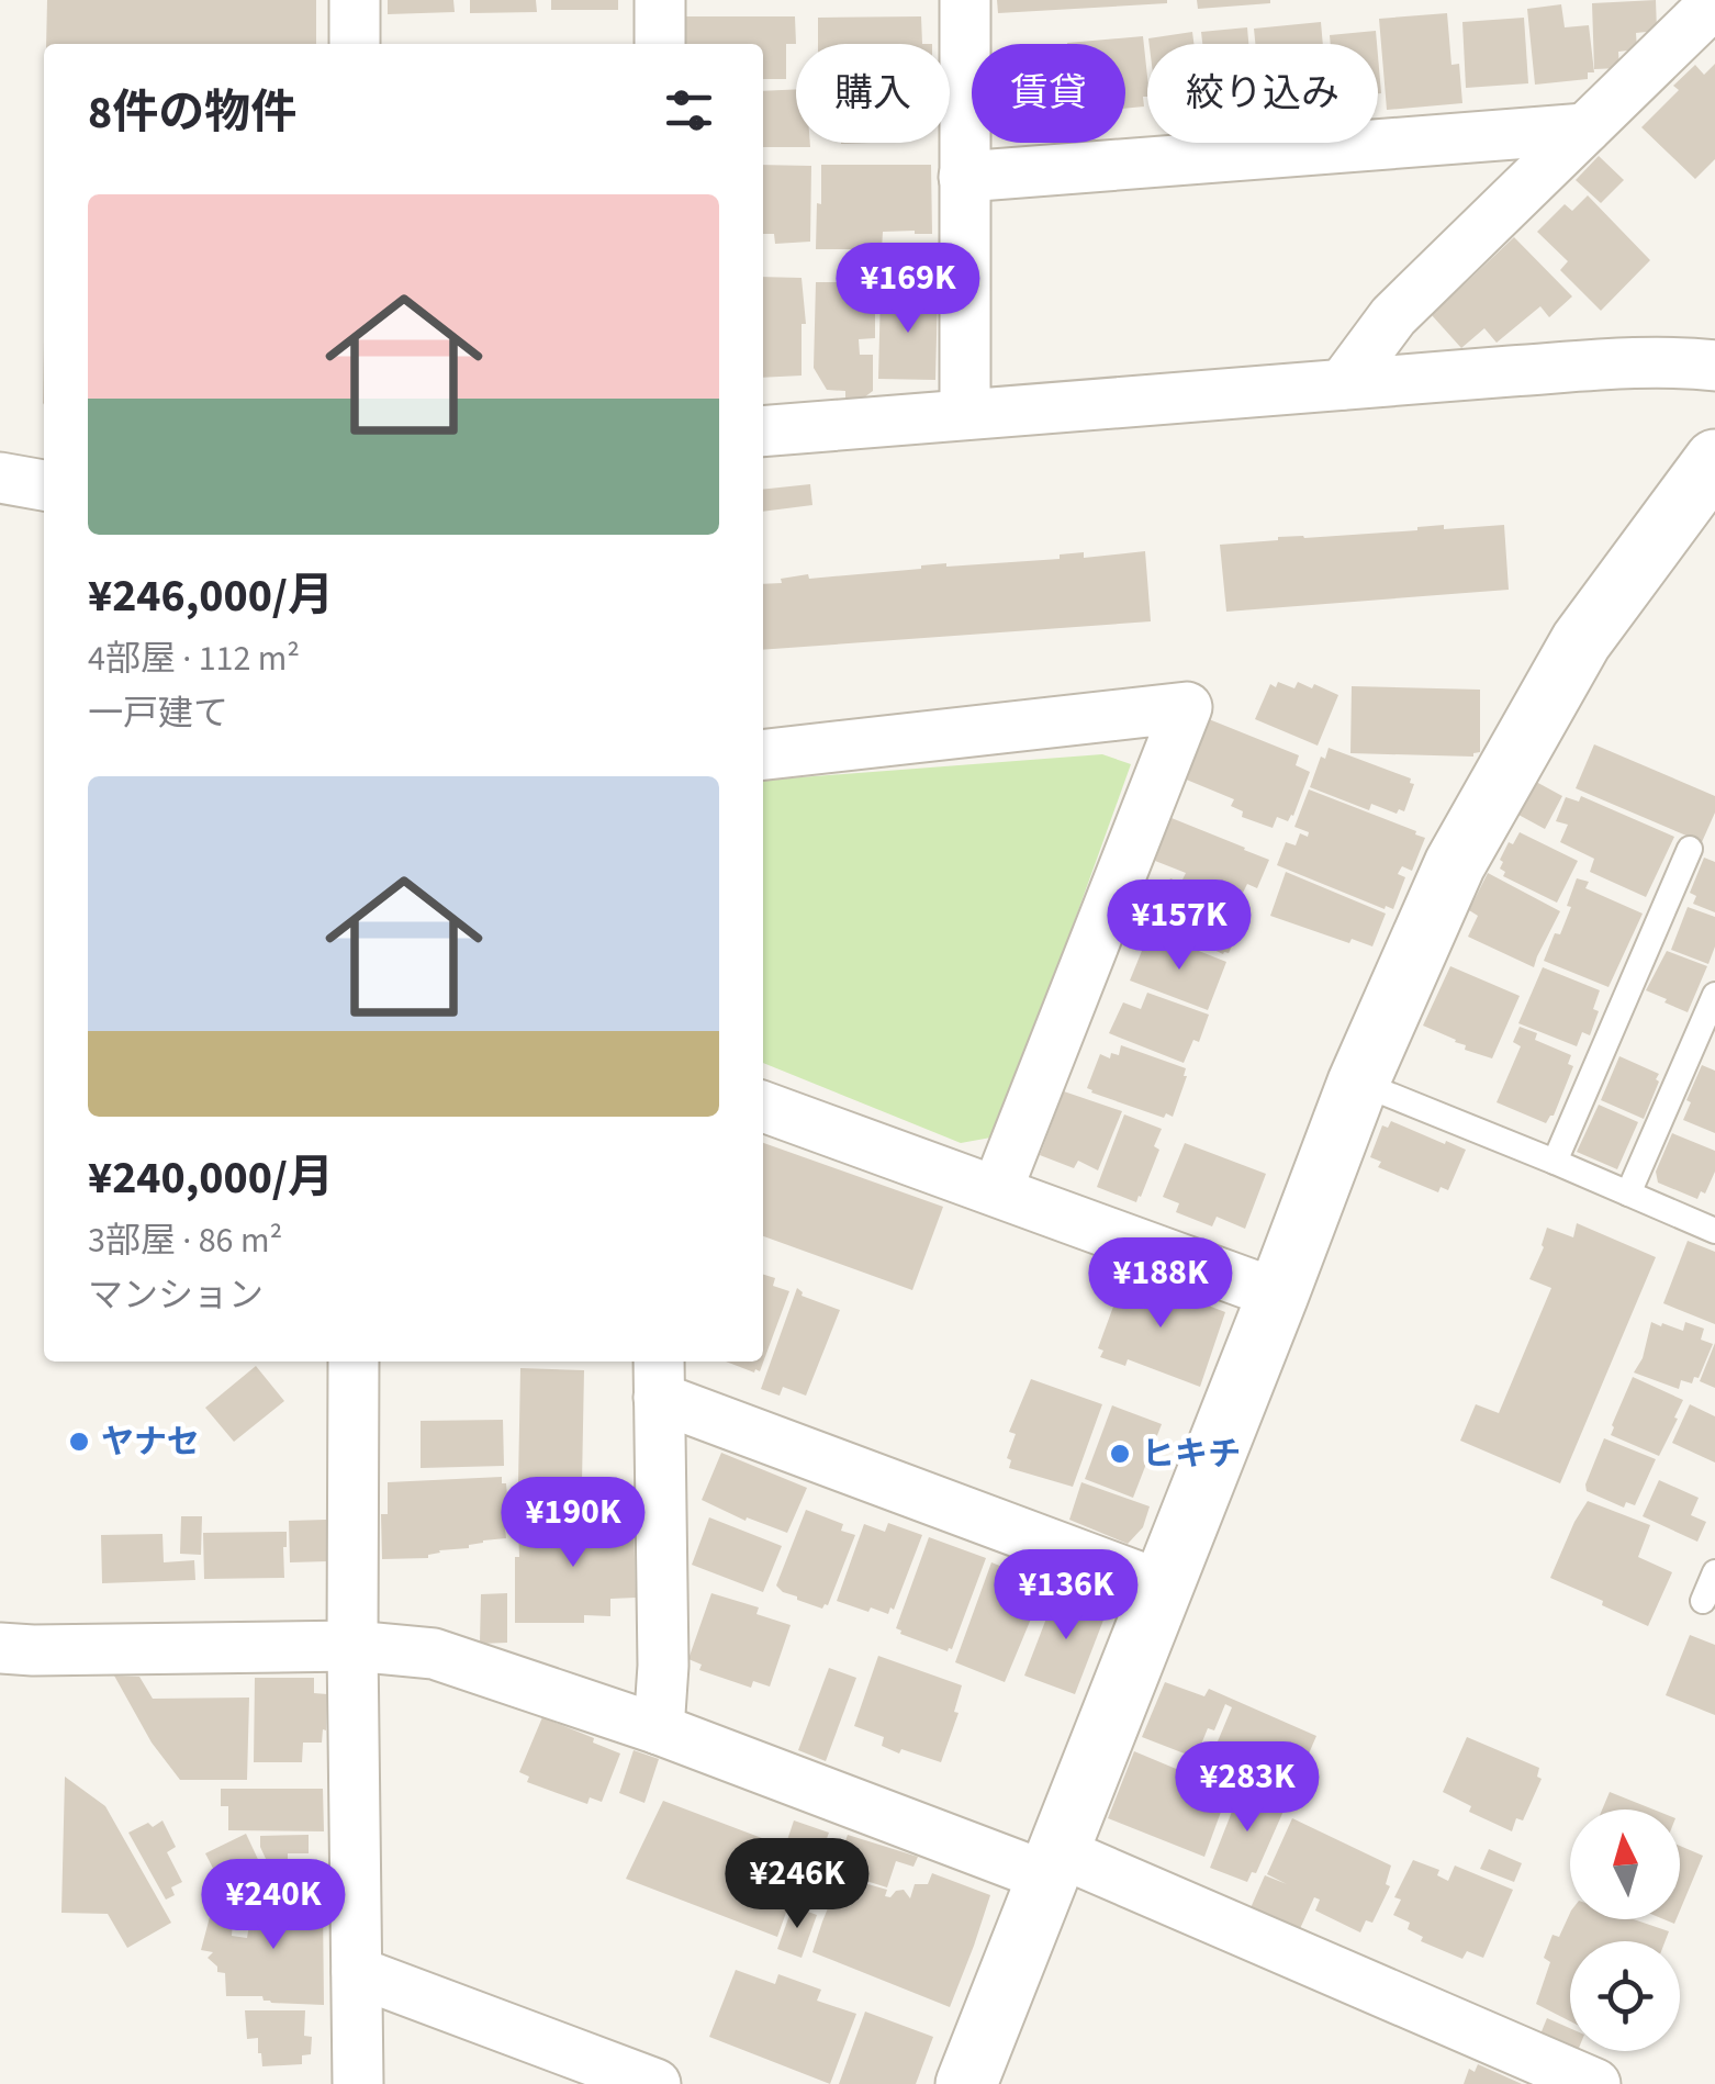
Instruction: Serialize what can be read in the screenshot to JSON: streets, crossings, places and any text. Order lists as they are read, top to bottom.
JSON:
{
  "places": ["ヤナセ", "ヒキチ"],
  "north": "top",
  "page": {
    "chip": ["購入", "賃貸", "絞り込み"],
    "heading": "8件の物件",
    "list": [
      {
        "name": "¥246,000/月",
        "note": "4部屋 · 112 m² · 一戸建て"
      },
      {
        "name": "¥240,000/月",
        "note": "3部屋 · 86 m² · マンション"
      }
    ],
    "price": [
      "¥169K",
      "¥157K",
      "¥188K",
      "¥190K",
      "¥136K",
      "¥283K",
      "¥246K",
      "¥240K"
    ]
  }
}
